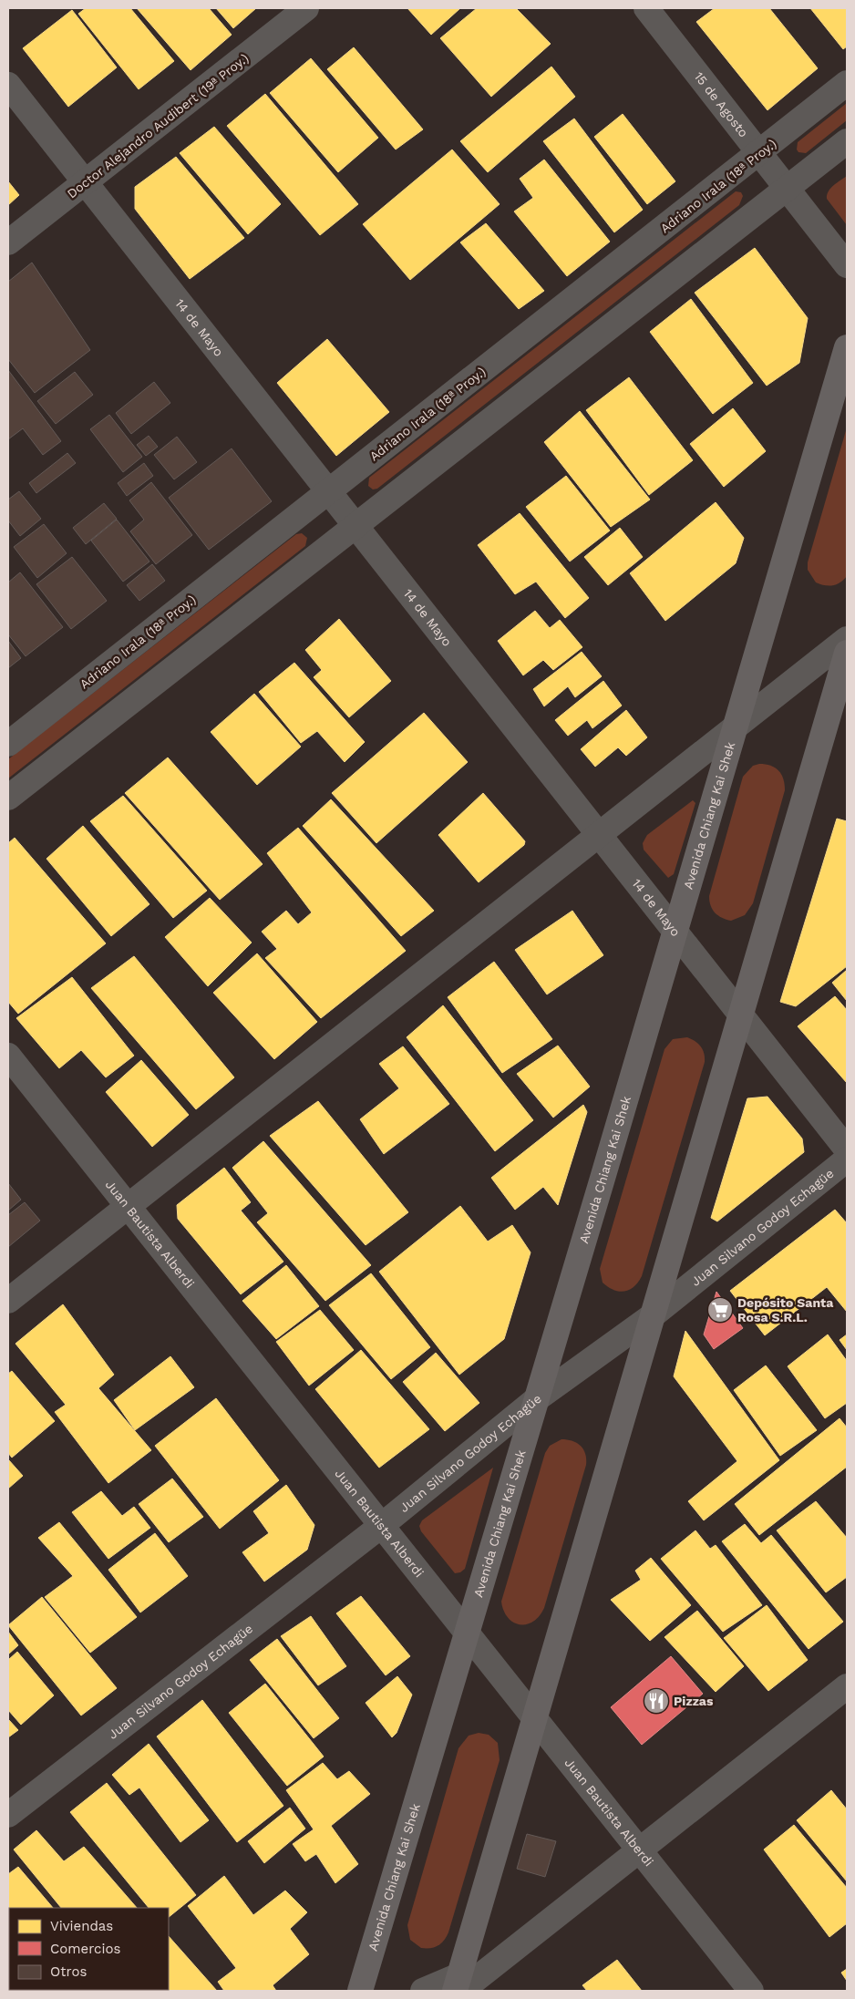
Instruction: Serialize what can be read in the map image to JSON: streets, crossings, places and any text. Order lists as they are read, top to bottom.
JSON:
{
  "streets": {
    "street": [
      "15 de Agosto",
      "Doctor Alejandro Audibert (19ª Proy.)",
      "Adriano Irala (18ª Proy.)",
      "14 de Mayo",
      "Avenida Chiang Kai Shek",
      "Juan Silvano Godoy Echagüe",
      "Juan Bautista Alberdi"
    ]
  },
  "crossings": [
    ["15 de Agosto", "Adriano Irala (18ª Proy.)"],
    ["Doctor Alejandro Audibert (19ª Proy.)", "14 de Mayo"],
    ["Adriano Irala (18ª Proy.)", "14 de Mayo"],
    ["14 de Mayo", "Avenida Chiang Kai Shek"],
    ["Avenida Chiang Kai Shek", "Juan Silvano Godoy Echagüe"],
    ["Avenida Chiang Kai Shek", "Juan Bautista Alberdi"],
    ["Juan Silvano Godoy Echagüe", "Juan Bautista Alberdi"]
  ],
  "places": {
    "supermarket": ["Depósito Santa Rosa S.R.L."],
    "restaurant": ["Pizzas"]
  },
  "legend": ["Viviendas", "Comercios", "Otros"]
}
